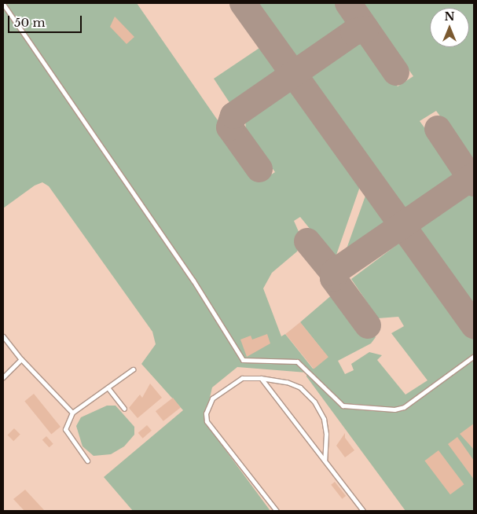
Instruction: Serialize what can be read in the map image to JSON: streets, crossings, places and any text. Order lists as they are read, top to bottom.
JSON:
{
  "scale_bar": "50 m",
  "north": "top"
}
